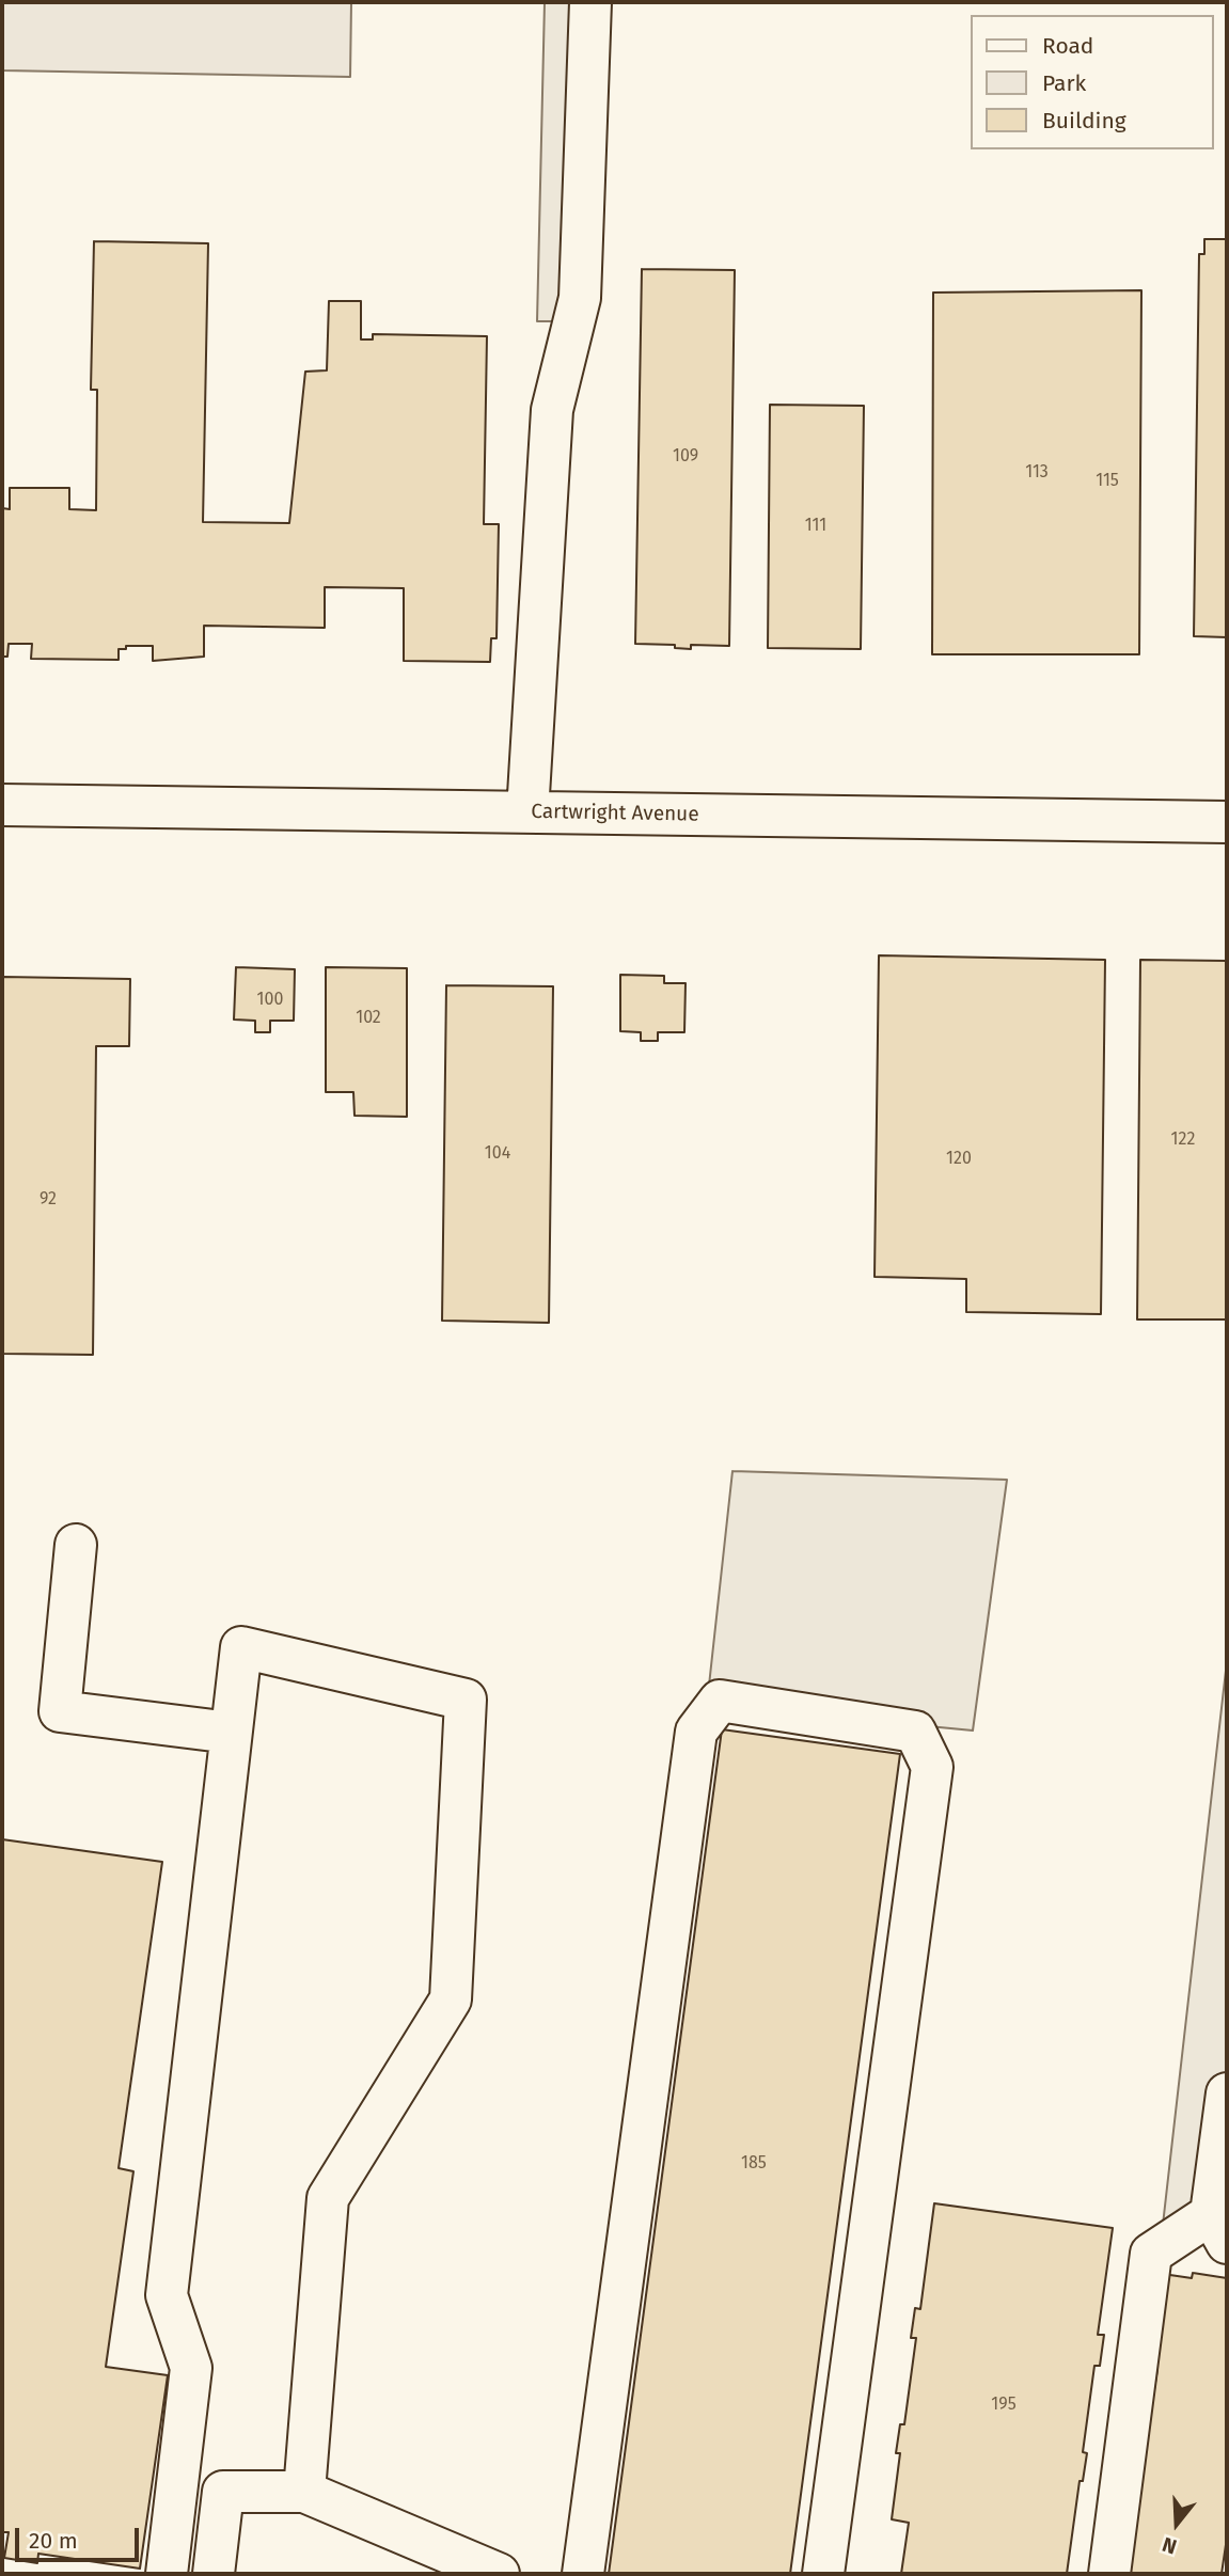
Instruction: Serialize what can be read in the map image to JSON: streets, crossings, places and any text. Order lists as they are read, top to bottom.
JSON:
{
  "streets": {
    "street": ["Cartwright Avenue"]
  },
  "house_numbers": [
    "109",
    "113",
    "115",
    "111",
    "100",
    "102",
    "122",
    "104",
    "120",
    "92",
    "185",
    "195"
  ],
  "legend": ["Road", "Park", "Building"],
  "scale_bar": "20 m",
  "north": "bottom"
}
